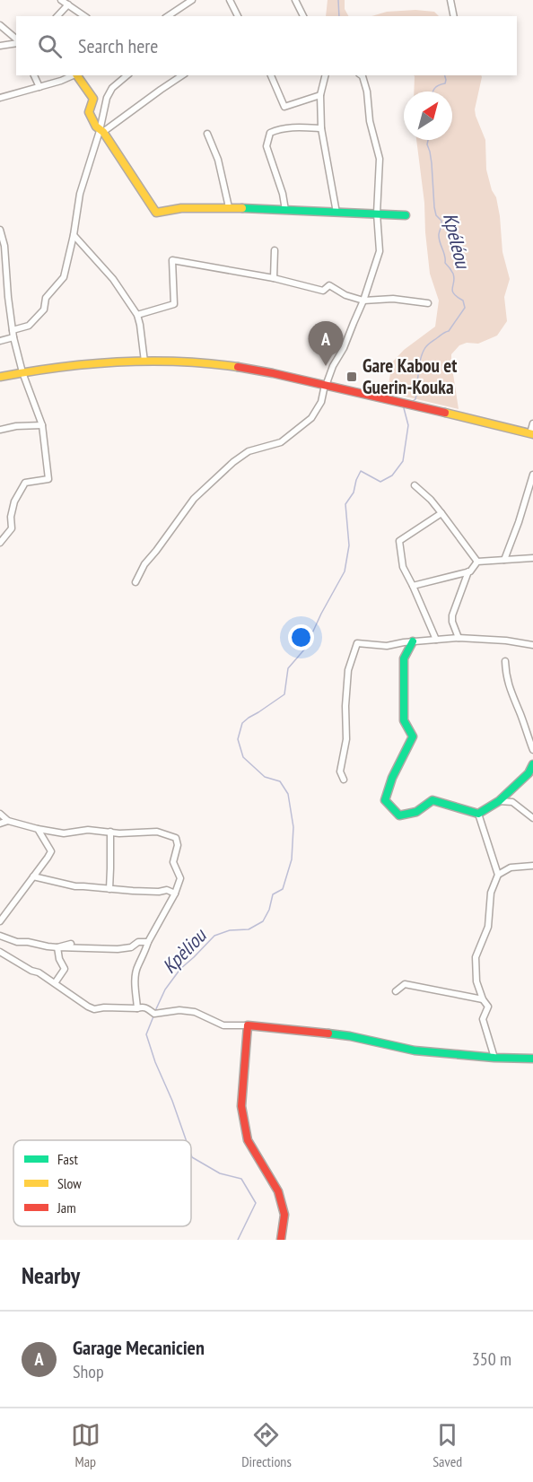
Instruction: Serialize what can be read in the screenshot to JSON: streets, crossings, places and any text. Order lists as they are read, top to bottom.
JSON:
{
  "water": ["Kpéléou", "Kpèliou"],
  "places": {
    "transit": ["Gare Kabou et Guerin-Kouka"]
  },
  "legend": ["Fast", "Slow", "Jam"],
  "north": "top right",
  "page": {
    "search": "Search here",
    "pins": "A",
    "heading": "Nearby",
    "list": [
      {
        "mark": "A",
        "name": "Garage Mecanicien",
        "note": "Shop",
        "value": "350 m"
      }
    ],
    "nav": ["Map", "Directions", "Saved"]
  }
}
